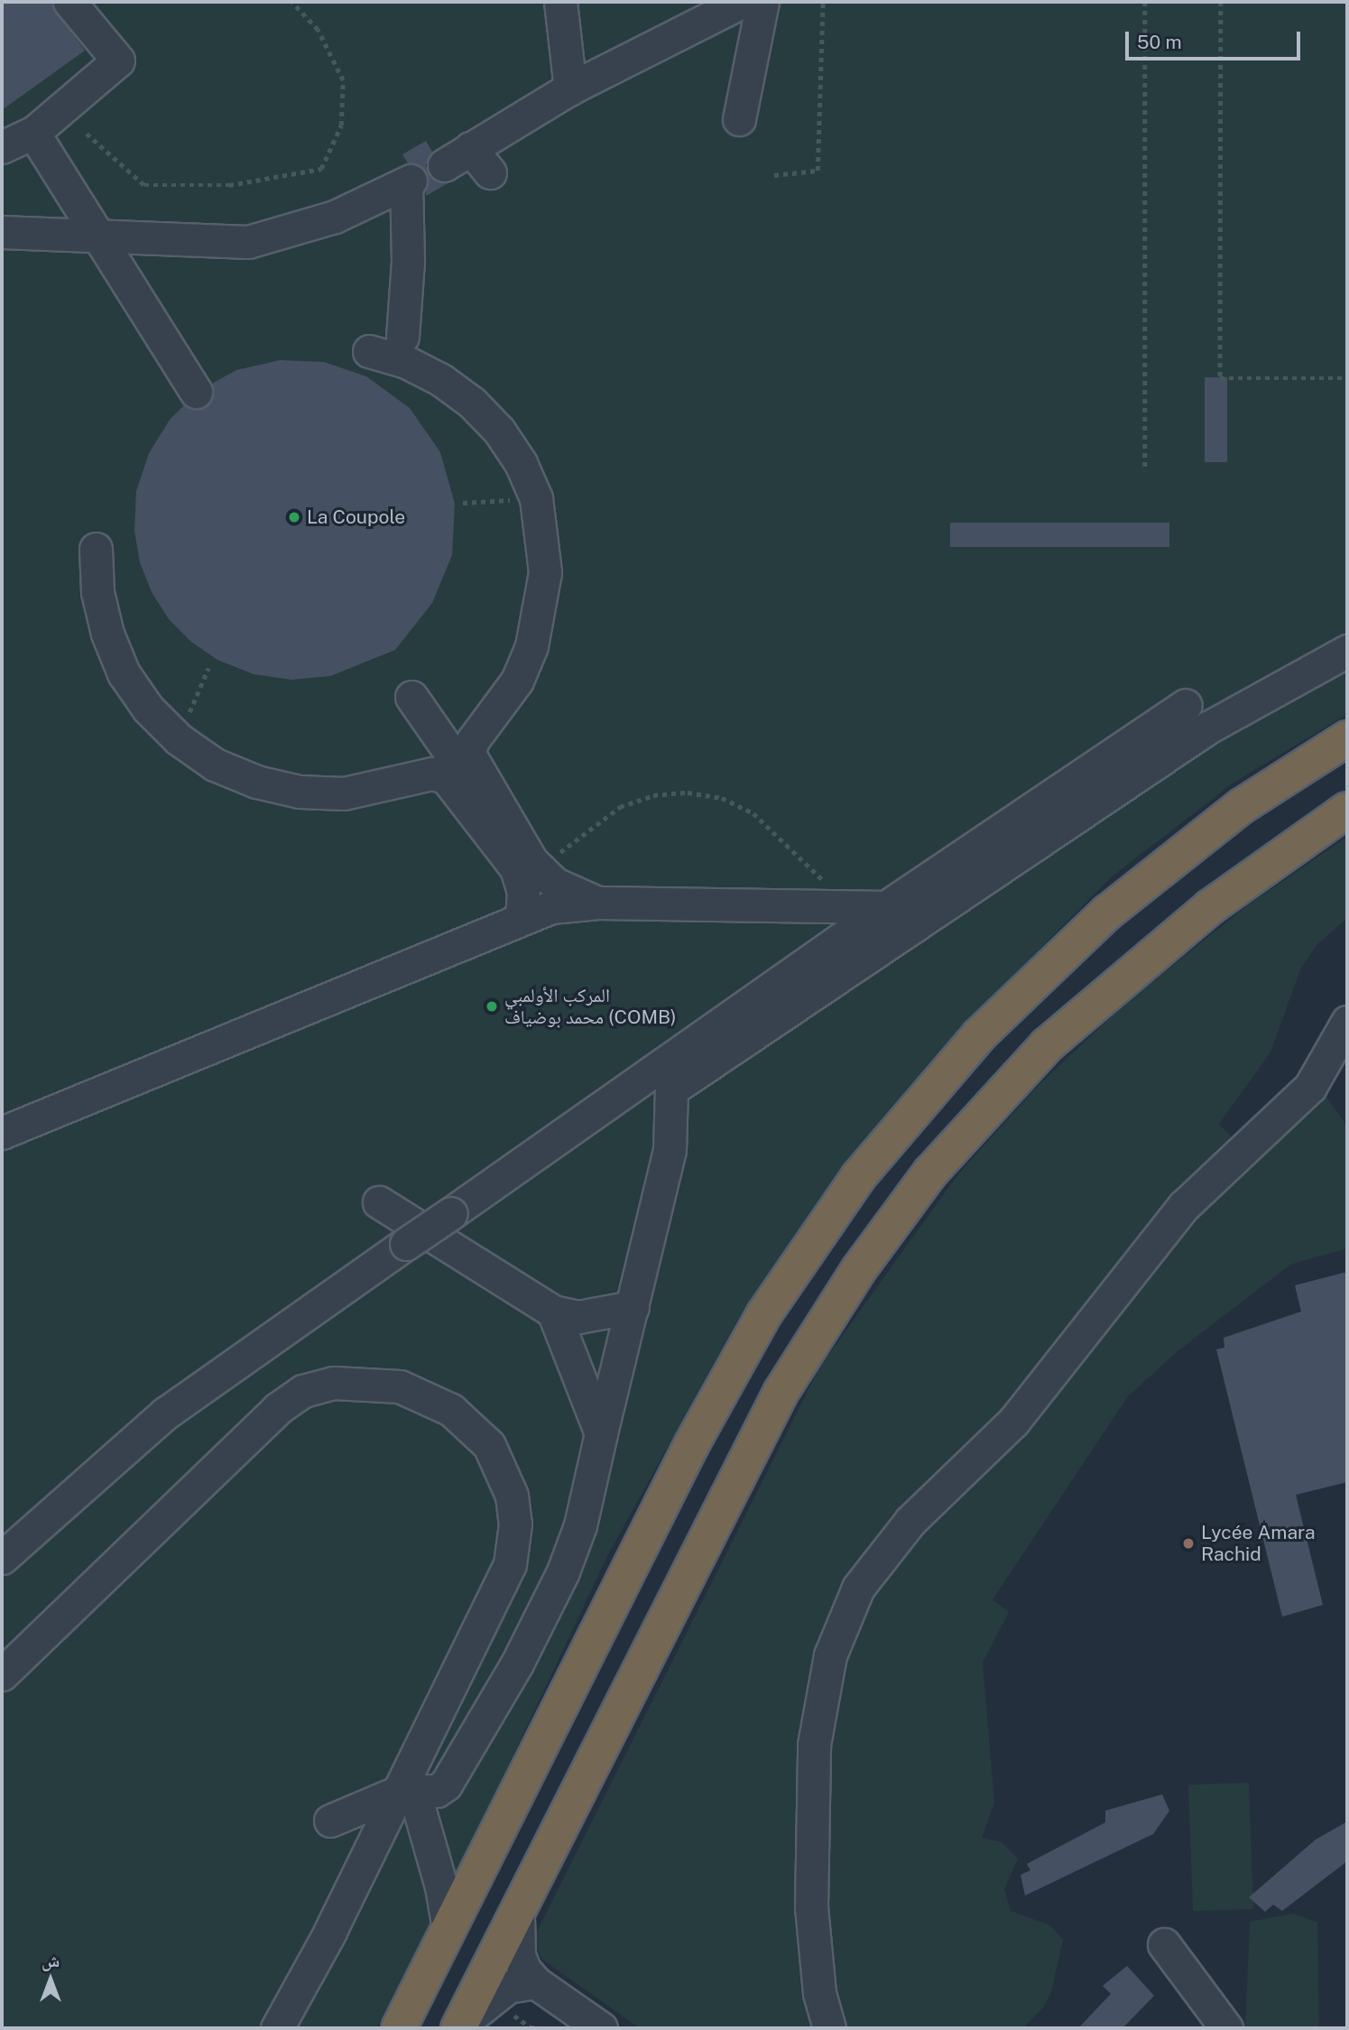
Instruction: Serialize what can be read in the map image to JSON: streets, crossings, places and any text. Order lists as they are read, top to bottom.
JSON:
{
  "places": ["La Coupole", "المركب الأولمبي محمد بوضياف (COMB)", "Lycée Amara Rachid"],
  "scale_bar": "50 m",
  "north": "top"
}
